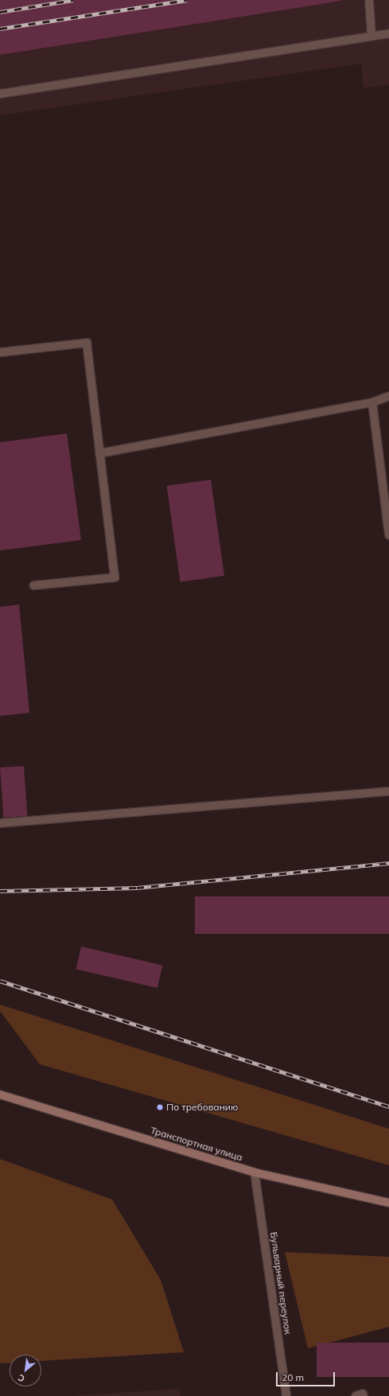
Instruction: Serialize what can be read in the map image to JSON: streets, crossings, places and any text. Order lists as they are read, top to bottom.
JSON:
{
  "streets": {
    "main road": ["Транспортная улица"],
    "lane": ["Бульварный переулок"]
  },
  "crossings": [
    ["Транспортная улица", "Бульварный переулок"]
  ],
  "places": ["По требованию"],
  "scale_bar": "20 m",
  "north": "bottom left"
}
